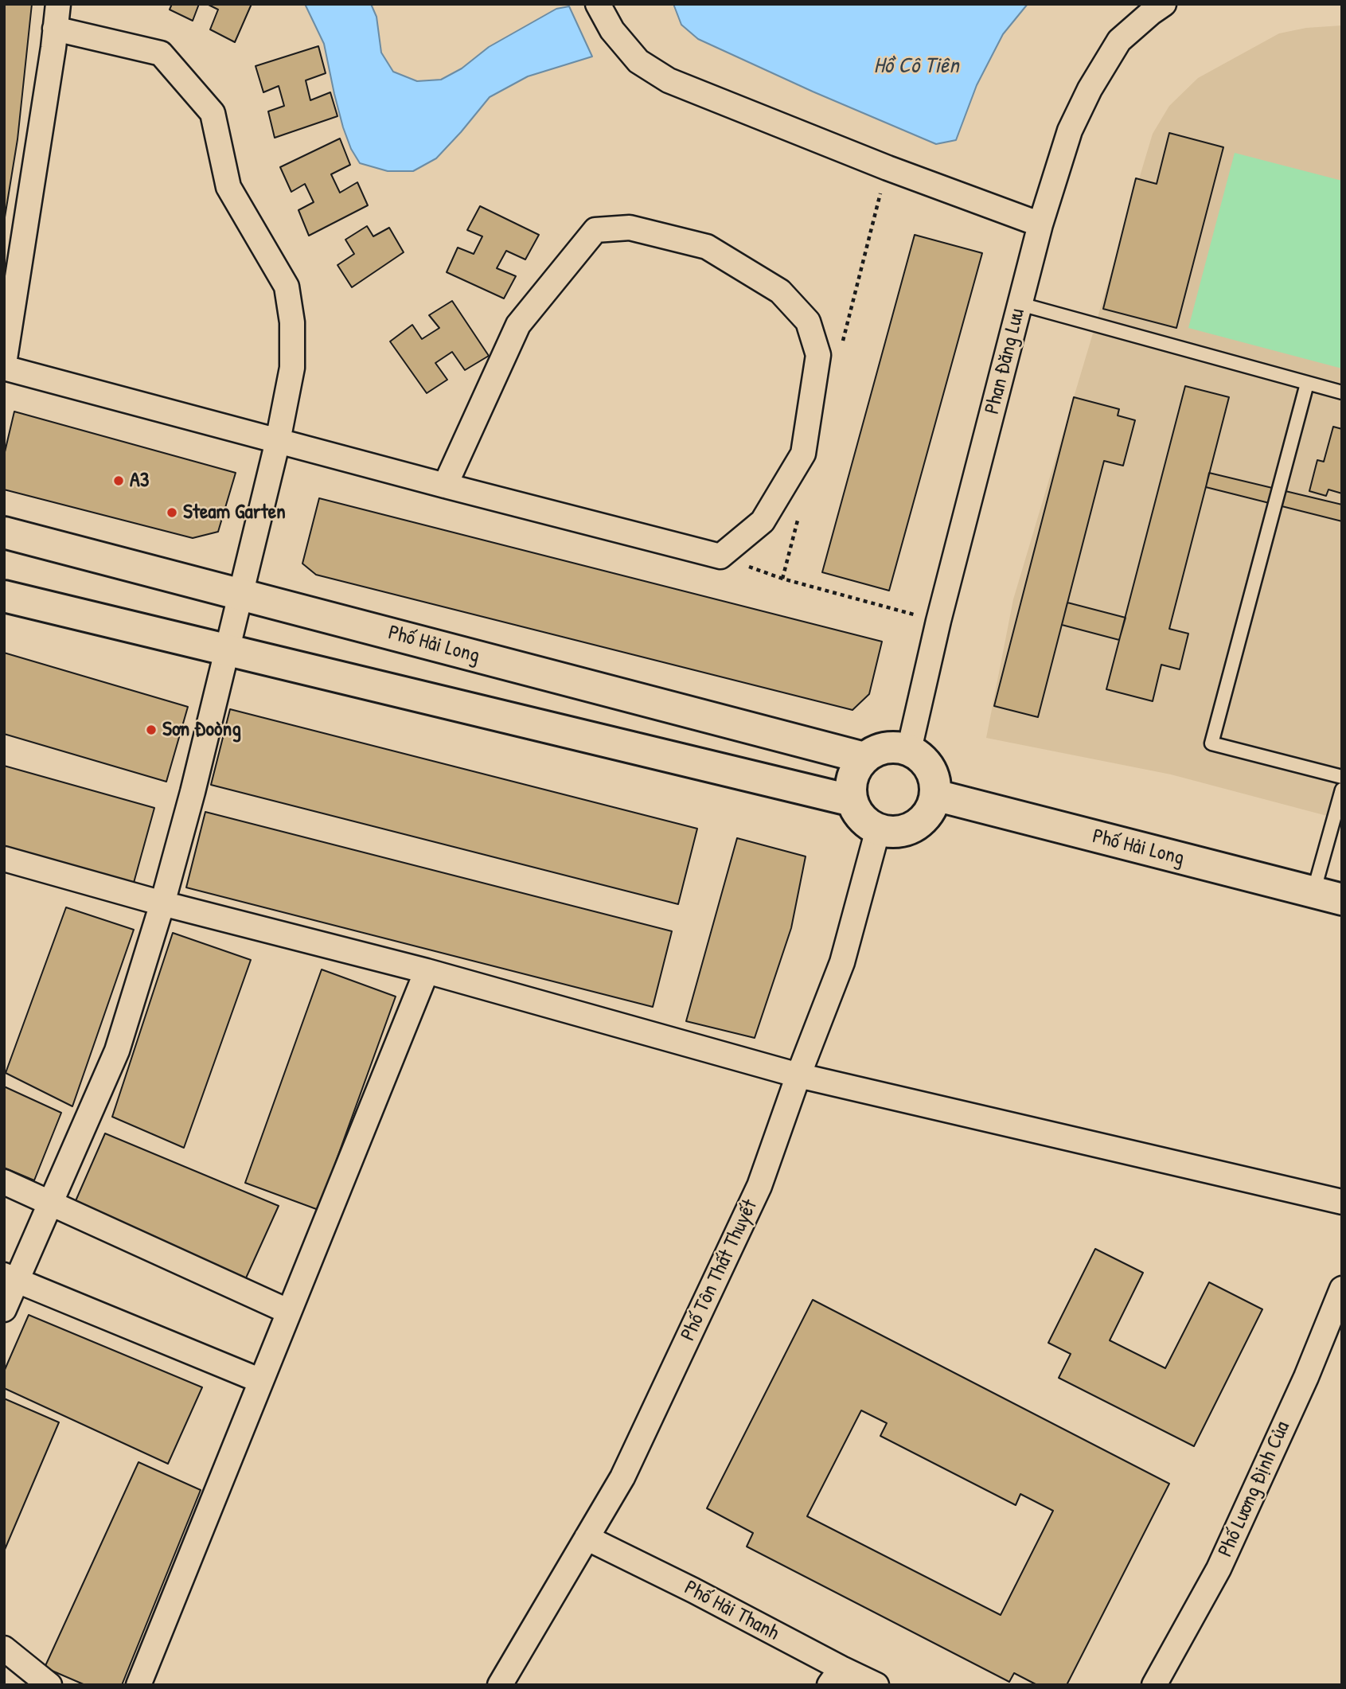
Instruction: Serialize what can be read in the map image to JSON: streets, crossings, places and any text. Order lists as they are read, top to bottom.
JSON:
{
  "streets": {
    "street": [
      "Phan Đăng Lưu",
      "Phố Hải Long",
      "Phố Tôn Thất Thuyết",
      "Phố Lương Định Của",
      "Phố Hải Thanh"
    ]
  },
  "crossings": [
    ["Phan Đăng Lưu", "Phố Hải Long"],
    ["Phan Đăng Lưu", "Phố Tôn Thất Thuyết"],
    ["Phố Hải Long", "Phố Tôn Thất Thuyết"],
    ["Phố Tôn Thất Thuyết", "Phố Hải Thanh"]
  ],
  "water": ["Hồ Cô Tiên"],
  "places": ["A3", "Steam Garten", "Sơn Đoòng"]
}
